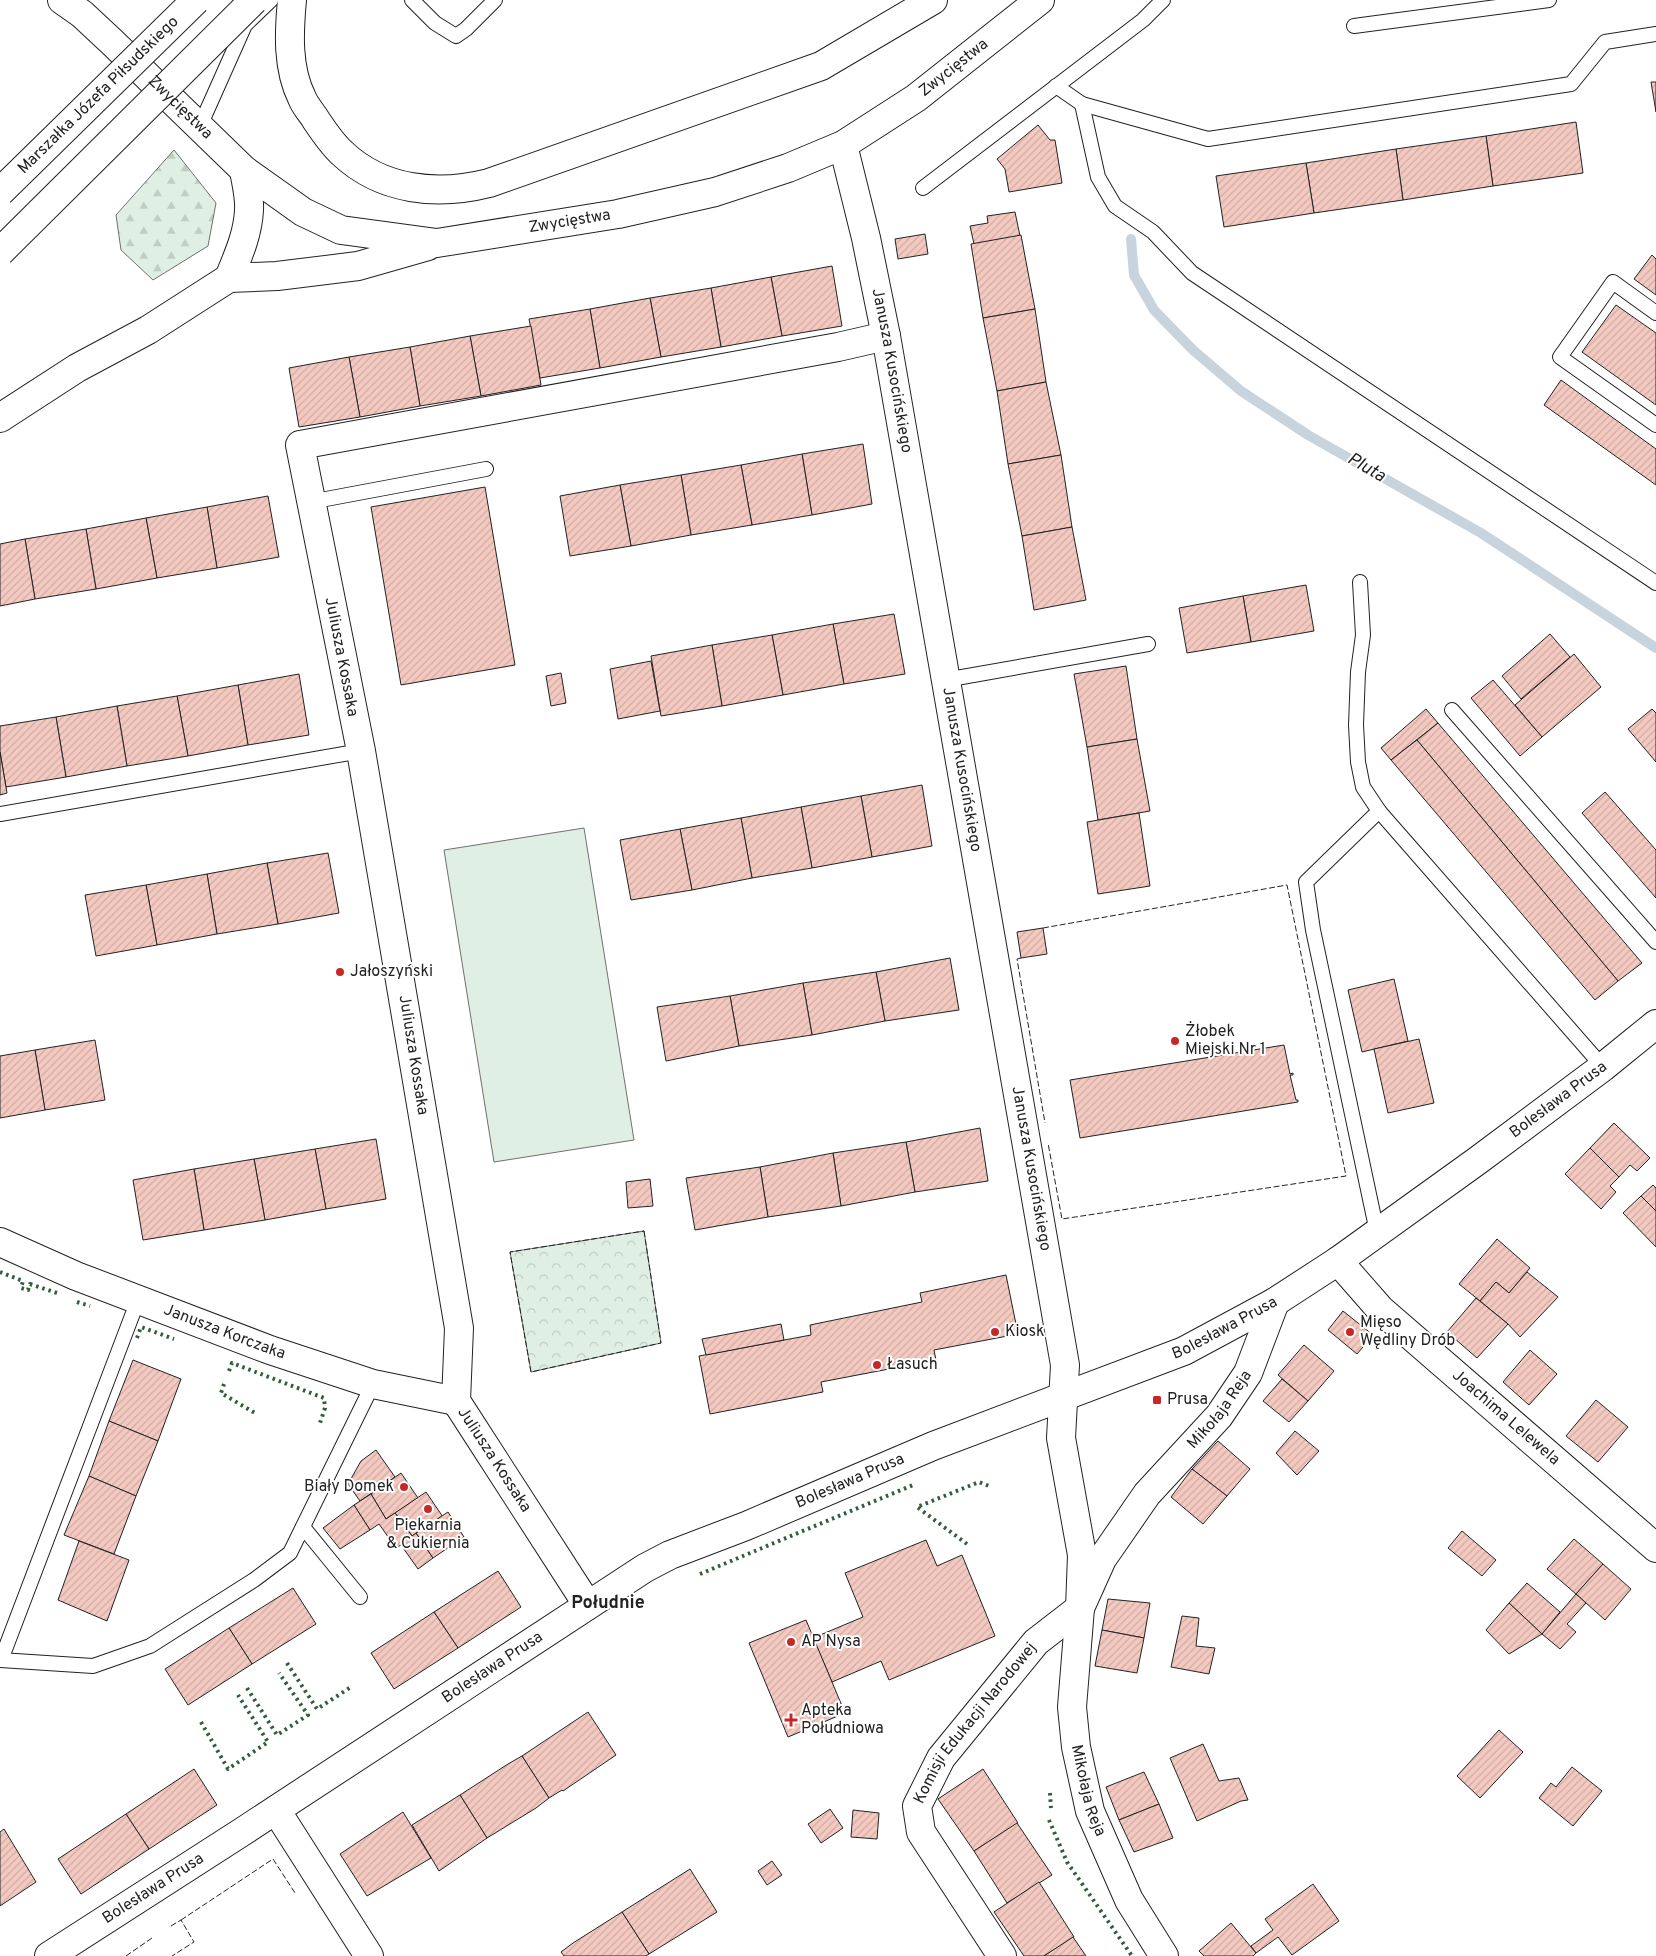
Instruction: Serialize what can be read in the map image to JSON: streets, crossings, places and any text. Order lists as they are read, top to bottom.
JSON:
{
  "streets": {
    "street": [
      "Zwycięstwa",
      "Marszałka Józefa Piłsudskiego",
      "Janusza Kusocińskiego",
      "Juliusza Kossaka",
      "Bolesława Prusa",
      "Janusza Korczaka",
      "Mikołaja Reja",
      "Joachima Lelewela",
      "Komisji Edukacji Narodowej"
    ]
  },
  "crossings": [
    ["Zwycięstwa", "Marszałka Józefa Piłsudskiego"],
    ["Zwycięstwa", "Janusza Kusocińskiego"],
    ["Janusza Kusocińskiego", "Juliusza Kossaka"],
    ["Janusza Kusocińskiego", "Bolesława Prusa"],
    ["Janusza Kusocińskiego", "Mikołaja Reja"],
    ["Juliusza Kossaka", "Bolesława Prusa"],
    ["Juliusza Kossaka", "Janusza Korczaka"],
    ["Bolesława Prusa", "Mikołaja Reja"],
    ["Bolesława Prusa", "Joachima Lelewela"],
    ["Mikołaja Reja", "Komisji Edukacji Narodowej"]
  ],
  "districts": ["Południe"],
  "water": ["Pluta"],
  "places": {
    "other": [
      "Jałoszyński",
      "Żłobek Miejski Nr 1",
      "Kiosk",
      "Mięso Wędliny Drób",
      "Łasuch",
      "Biały Domek",
      "Piekarnia & Cukiernia",
      "AP Nysa"
    ],
    "transit": ["Prusa"],
    "health": ["Apteka Południowa"]
  }
}
